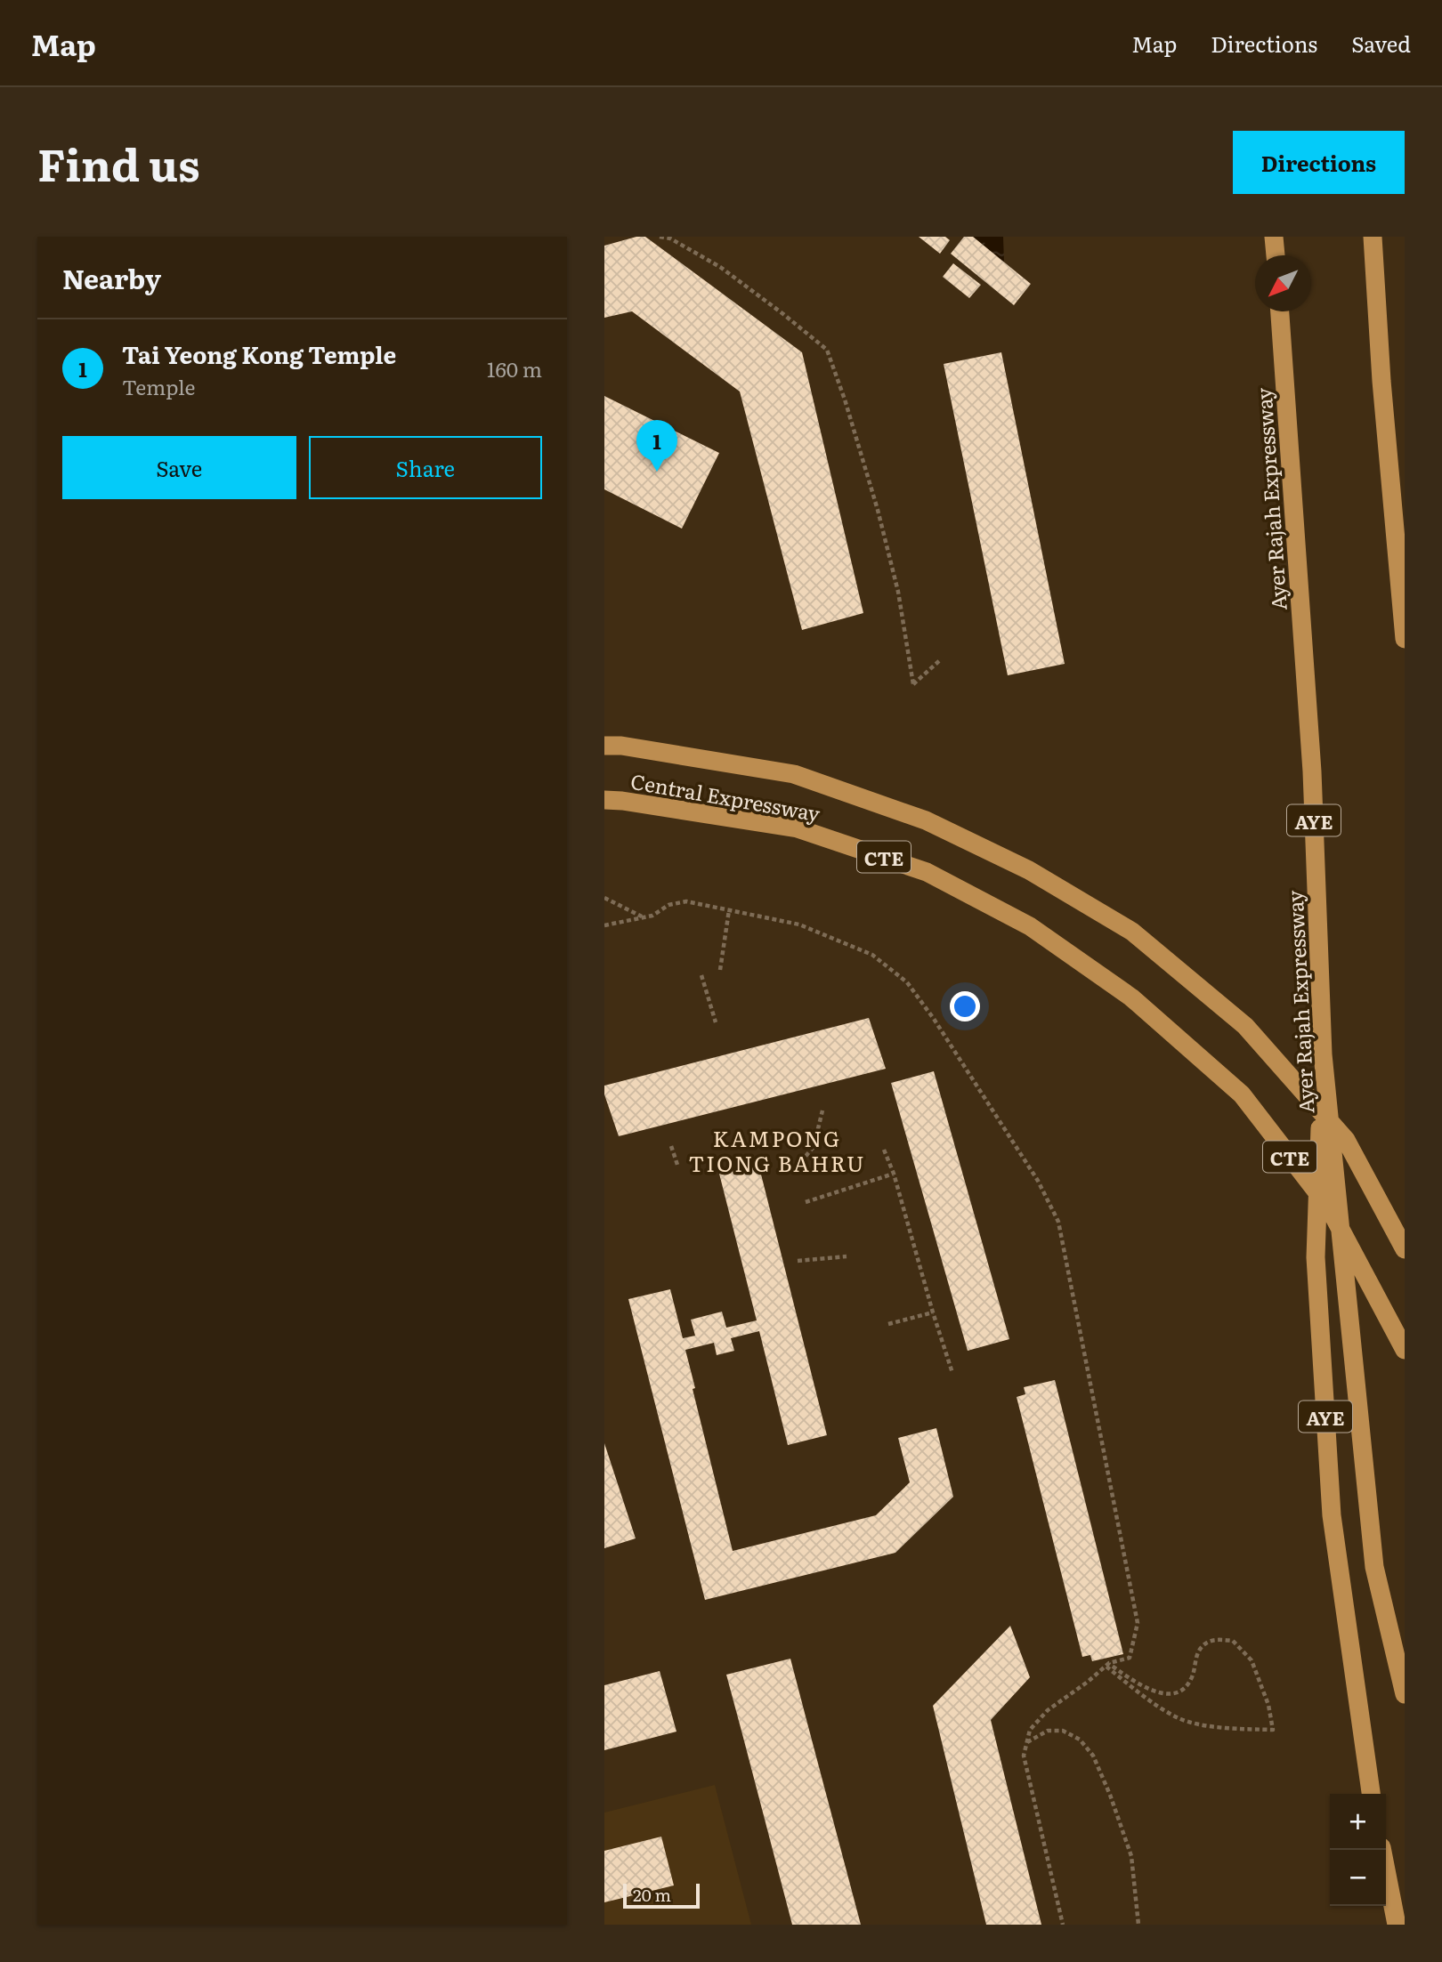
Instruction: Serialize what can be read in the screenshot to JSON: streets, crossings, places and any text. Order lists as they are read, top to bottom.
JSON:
{
  "streets": {
    "highway": [
      "Ayer Rajah Expressway",
      "Central Expressway",
      "AYE",
      "CTE"
    ]
  },
  "crossings": [
    ["Ayer Rajah Expressway", "AYE"]
  ],
  "districts": ["KAMPONG TIONG BAHRU"],
  "scale_bar": "20 m",
  "north": "bottom left",
  "page": {
    "header": "Map",
    "nav": ["Map", "Directions", "Saved"],
    "title": "Find us",
    "buttons": [
      "Directions",
      ["Save", "Share"]
    ],
    "heading": "Nearby",
    "list": [
      {
        "mark": "1",
        "name": "Tai Yeong Kong Temple",
        "note": "Temple",
        "value": "160 m"
      }
    ],
    "pins": "1",
    "map_buttons": ["+", "−"],
    "scale": "20 m"
  }
}
